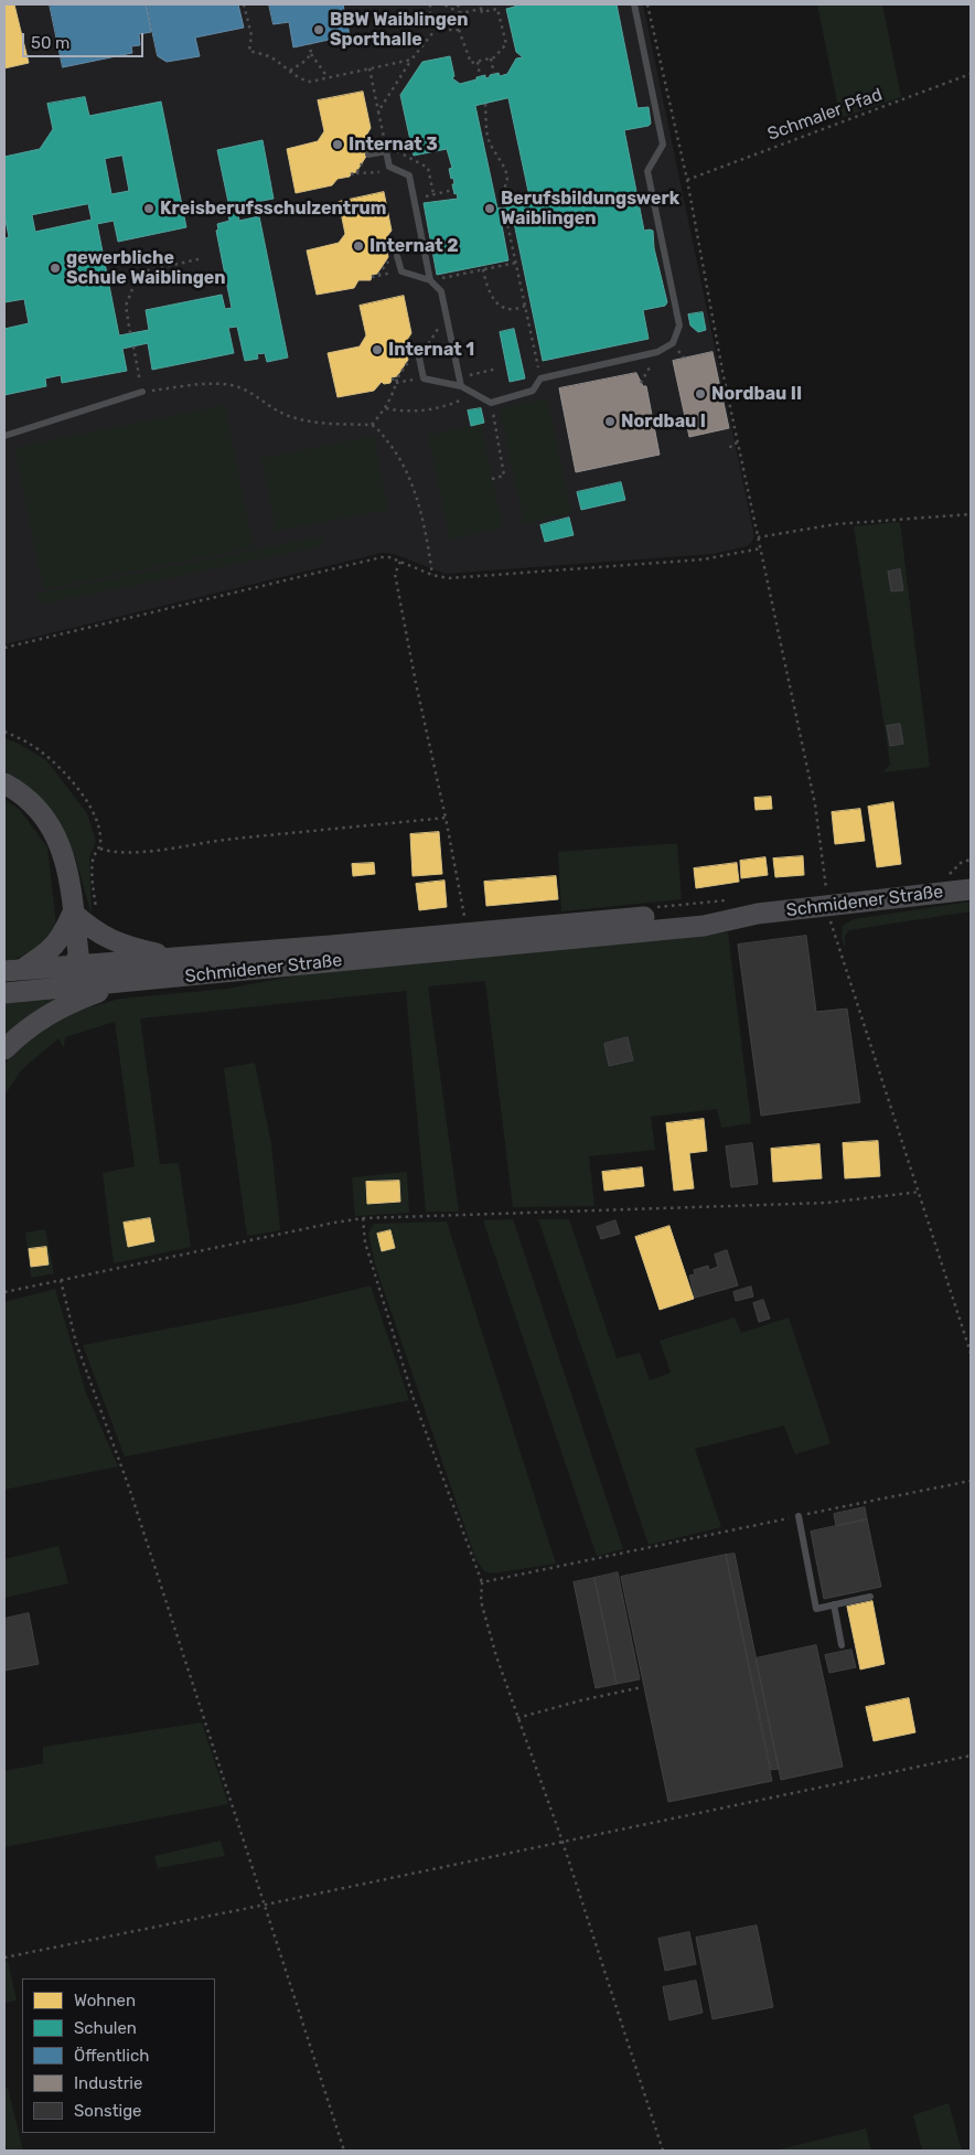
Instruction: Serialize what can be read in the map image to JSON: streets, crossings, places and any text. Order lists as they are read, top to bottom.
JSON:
{
  "streets": {
    "main road": ["Schmidener Straße"],
    "path": ["Schmaler Pfad"]
  },
  "places": [
    "BBW Waiblingen Sporthalle",
    "Internat 3",
    "Kreisberufsschulzentrum",
    "Berufsbildungswerk Waiblingen",
    "Internat 2",
    "gewerbliche Schule Waiblingen",
    "Internat 1",
    "Nordbau II",
    "Nordbau I"
  ],
  "legend": [
    "Wohnen",
    "Schulen",
    "Öffentlich",
    "Industrie",
    "Sonstige"
  ],
  "scale_bar": "50 m"
}
